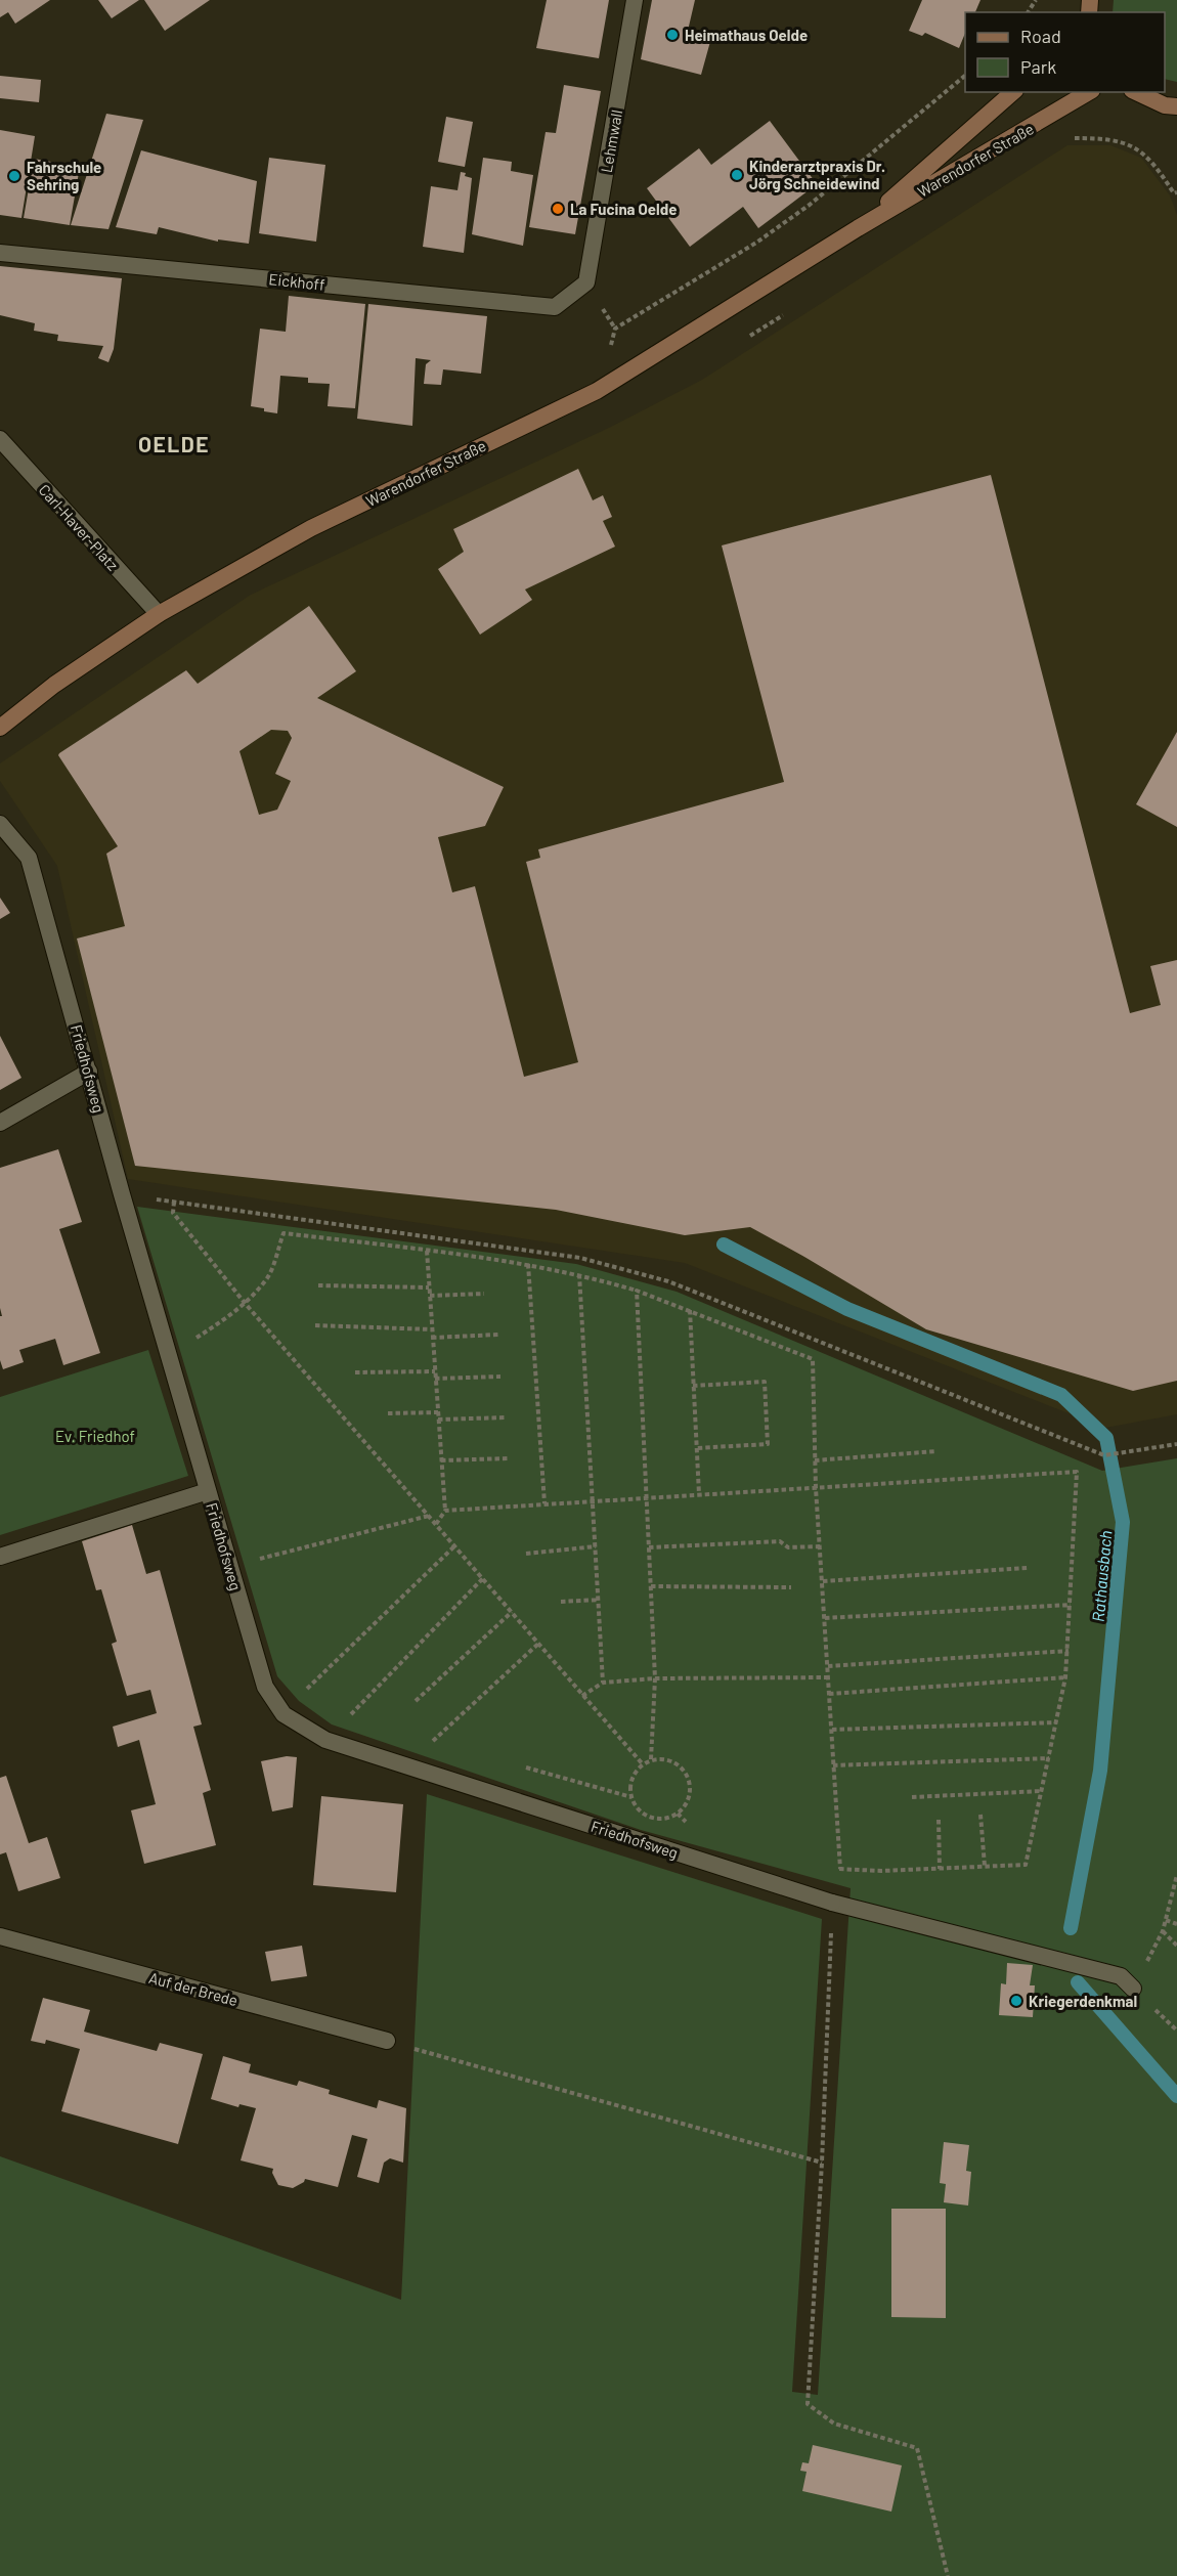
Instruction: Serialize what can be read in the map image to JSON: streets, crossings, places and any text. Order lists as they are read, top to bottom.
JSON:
{
  "streets": {
    "main road": ["Warendorfer Straße"],
    "street": [
      "Lehmwall",
      "Eickhoff",
      "Carl-Haver-Platz",
      "Friedhofsweg",
      "Auf der Brede"
    ]
  },
  "crossings": [
    ["Lehmwall", "Eickhoff"],
    ["Warendorfer Straße", "Carl-Haver-Platz"]
  ],
  "districts": ["OELDE"],
  "water": ["Rathausbach"],
  "parks": ["Ev. Friedhof"],
  "places": [
    "Heimathaus Oelde",
    "Kinderarztpraxis Dr. Jörg Schneidewind",
    "Fahrschule Sehring",
    "La Fucina Oelde",
    "Kriegerdenkmal"
  ],
  "legend": ["Road", "Park"]
}
